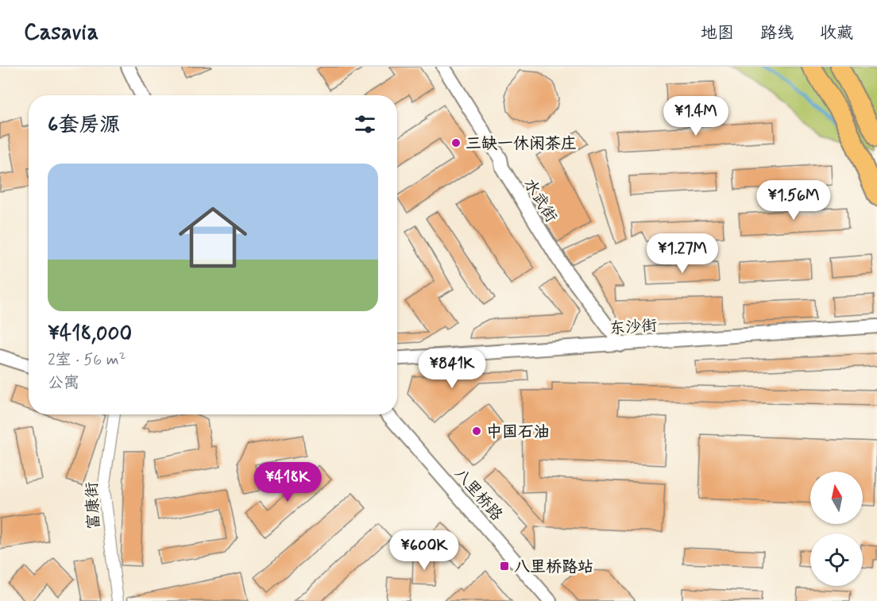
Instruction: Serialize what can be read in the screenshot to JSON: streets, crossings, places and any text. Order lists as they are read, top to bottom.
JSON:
{
  "streets": {
    "street": [
      "水武街",
      "东沙街",
      "八里桥路",
      "富康街"
    ]
  },
  "crossings": [
    ["水武街", "东沙街"]
  ],
  "places": {
    "other": ["三缺一休闲茶庄", "中国石油"],
    "transit": ["八里桥路站"]
  },
  "north": "top",
  "page": {
    "header": "Casavia",
    "nav": ["地图", "路线", "收藏"],
    "heading": "6套房源",
    "price": [
      "¥1.4M",
      "¥1.56M",
      "¥1.27M",
      "¥841K",
      "¥418K",
      "¥600K"
    ],
    "list": [
      {
        "name": "¥418,000",
        "note": "2室 · 56 m² · 公寓"
      }
    ]
  }
}
